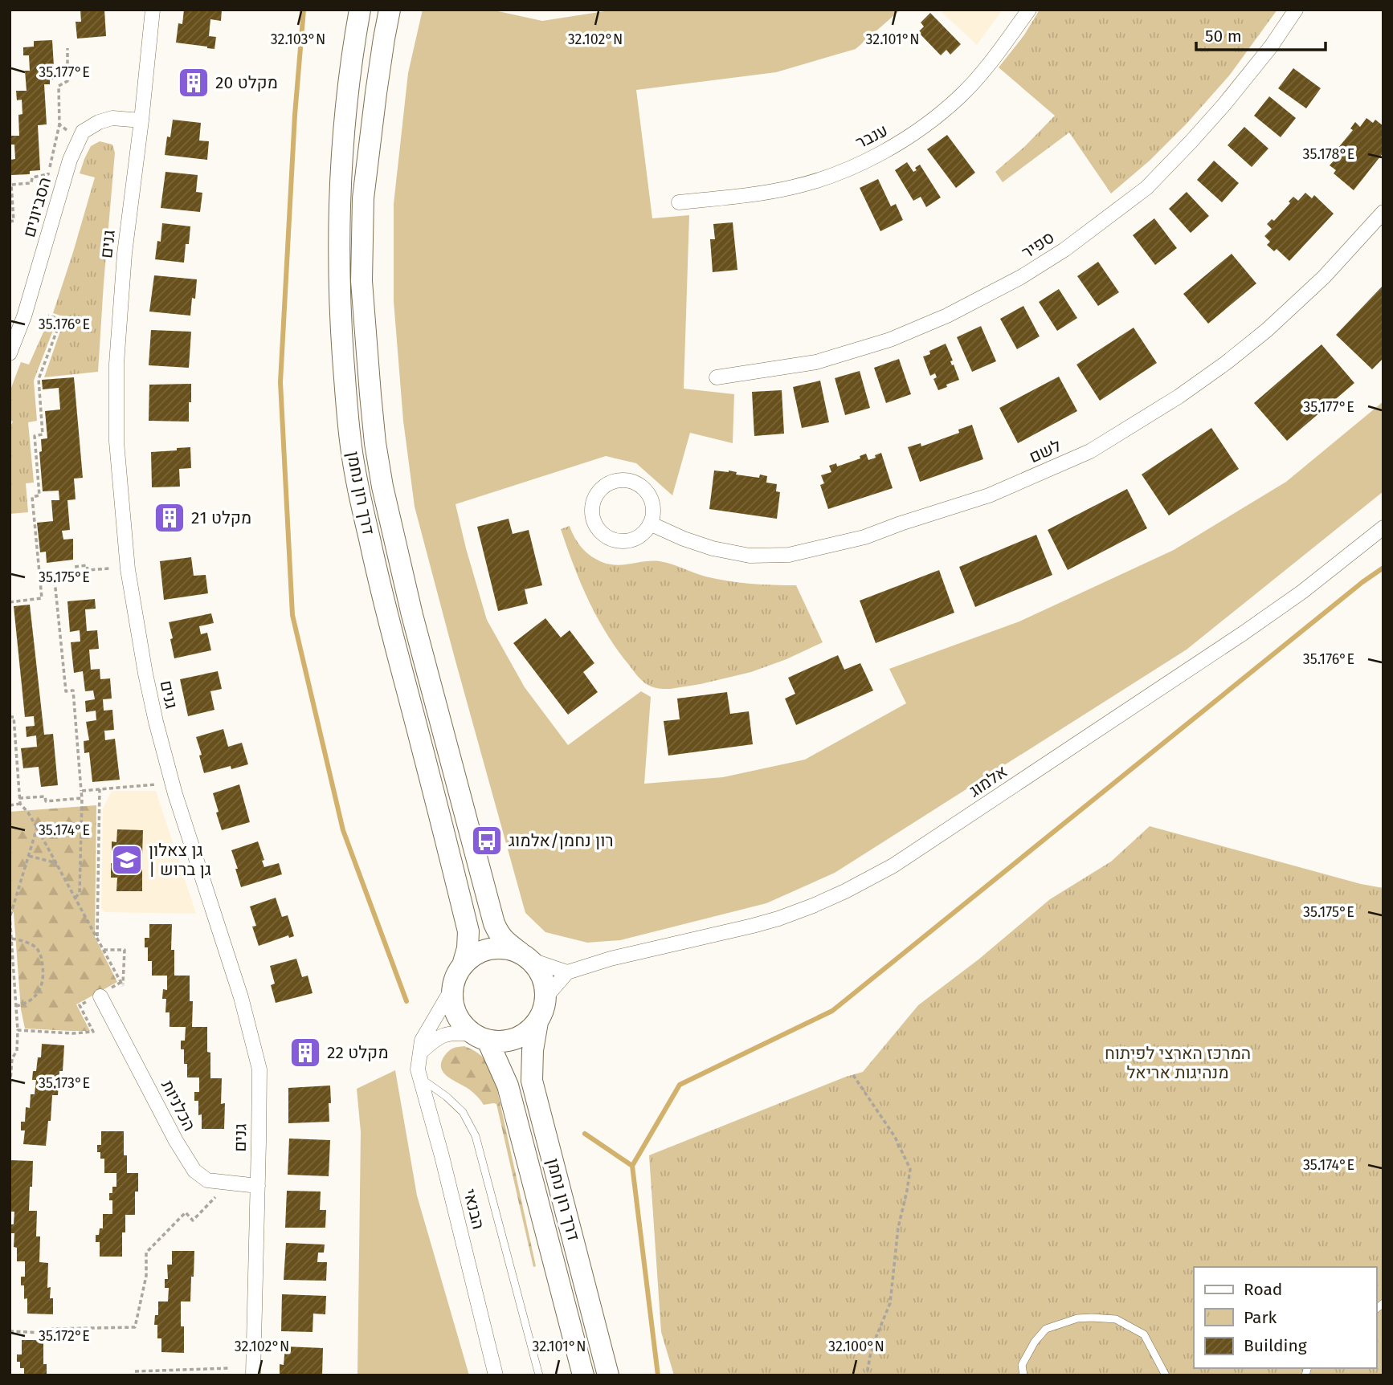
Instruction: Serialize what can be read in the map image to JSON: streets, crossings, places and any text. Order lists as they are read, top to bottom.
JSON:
{
  "streets": {
    "main road": ["דרך רון נחמן"],
    "street": [
      "ענבר",
      "הסביונים",
      "גנים",
      "ספיר",
      "לשם",
      "אלמוג",
      "הכלניות",
      "הבנאי"
    ]
  },
  "crossings": [
    ["הסביונים", "גנים"],
    ["גנים", "הכלניות"],
    ["דרך רון נחמן", "הבנאי"]
  ],
  "parks": ["המרכז הארצי לפיתוח מנהיגות אריאל"],
  "places": {
    "building": ["מקלט 20", "מקלט 21", "מקלט 22"],
    "bus stop": ["רון נחמן/אלמוג"],
    "school or university": ["גן צאלון | גן ברוש"]
  },
  "legend": ["Road", "Park", "Building"],
  "scale_bar": "50 m",
  "coordinates": [
    "32.103°N",
    "32.102°N",
    "32.101°N",
    "35.177°E",
    "35.178°E",
    "35.176°E",
    "35.175°E",
    "35.174°E",
    "35.173°E",
    "35.172°E",
    "32.100°N"
  ]
}
